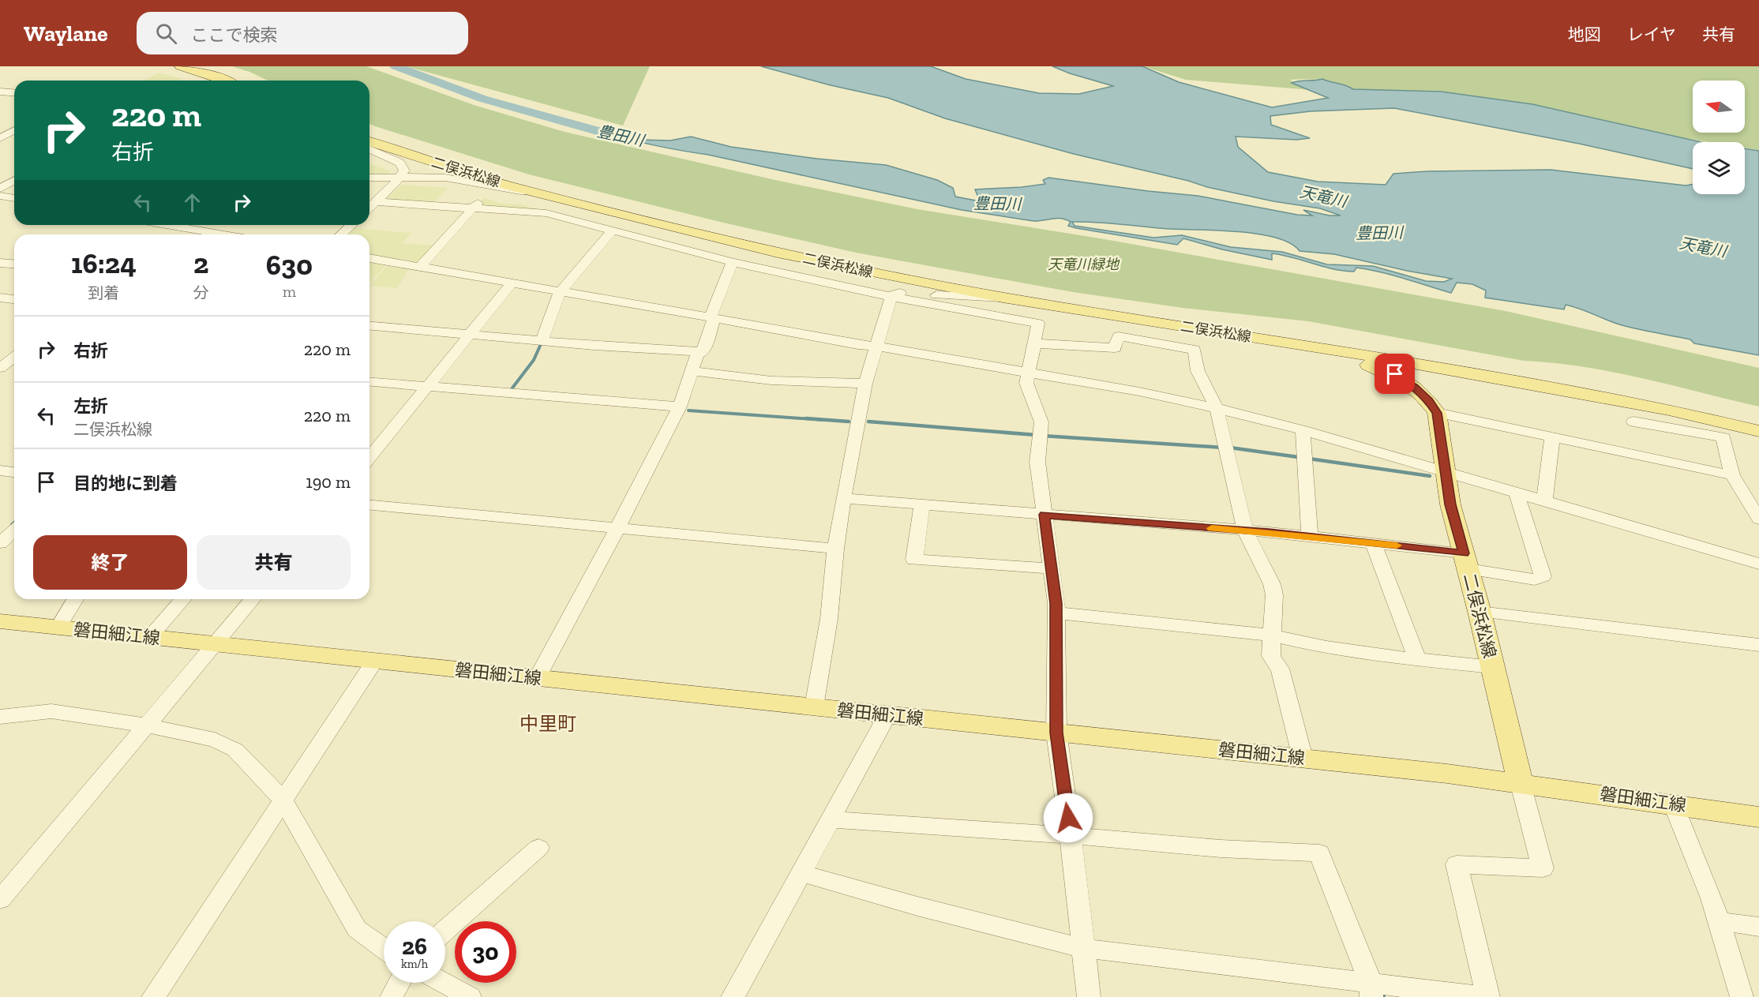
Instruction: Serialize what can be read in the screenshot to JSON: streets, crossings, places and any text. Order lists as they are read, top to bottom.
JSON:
{
  "streets": {
    "main road": ["二俣浜松線", "磐田細江線"]
  },
  "crossings": [
    ["二俣浜松線", "磐田細江線"]
  ],
  "districts": ["中里町"],
  "water": ["豊田川", "天竜川"],
  "parks": ["天竜川緑地"],
  "north": "left",
  "page": {
    "header": "Waylane",
    "search": "ここで検索",
    "nav": ["地図", "レイヤ", "共有"],
    "turn": ["220 m", "右折"],
    "eta": [
      "16:24",
      "到着",
      "2",
      "分",
      "630",
      "m"
    ],
    "list": [
      {
        "name": "右折",
        "value": "220 m"
      },
      {
        "name": "左折",
        "note": "二俣浜松線",
        "value": "220 m"
      },
      {
        "name": "目的地に到着",
        "value": "190 m"
      }
    ],
    "buttons": ["終了", "共有"],
    "speed": "26 km/h",
    "limit": "30"
  }
}
